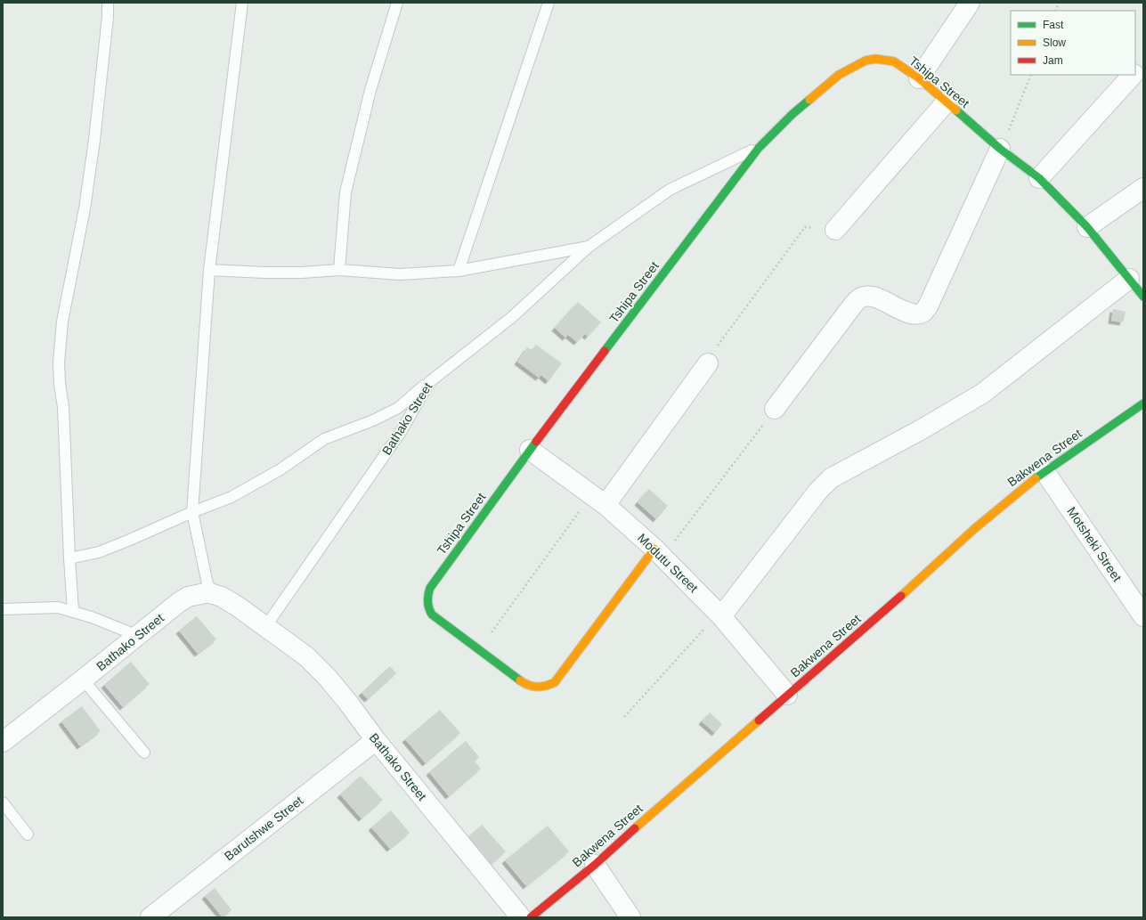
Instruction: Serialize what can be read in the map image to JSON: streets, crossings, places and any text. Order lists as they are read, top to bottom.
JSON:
{
  "streets": {
    "street": [
      "Tshipa Street",
      "Bathako Street",
      "Bakwena Street",
      "Motsheki Street",
      "Modutu Street",
      "Barutshwe Street"
    ]
  },
  "crossings": [
    ["Tshipa Street", "Bathako Street"],
    ["Tshipa Street", "Modutu Street"],
    ["Bathako Street", "Barutshwe Street"],
    ["Bakwena Street", "Motsheki Street"],
    ["Bakwena Street", "Modutu Street"]
  ],
  "legend": ["Fast", "Slow", "Jam"]
}
